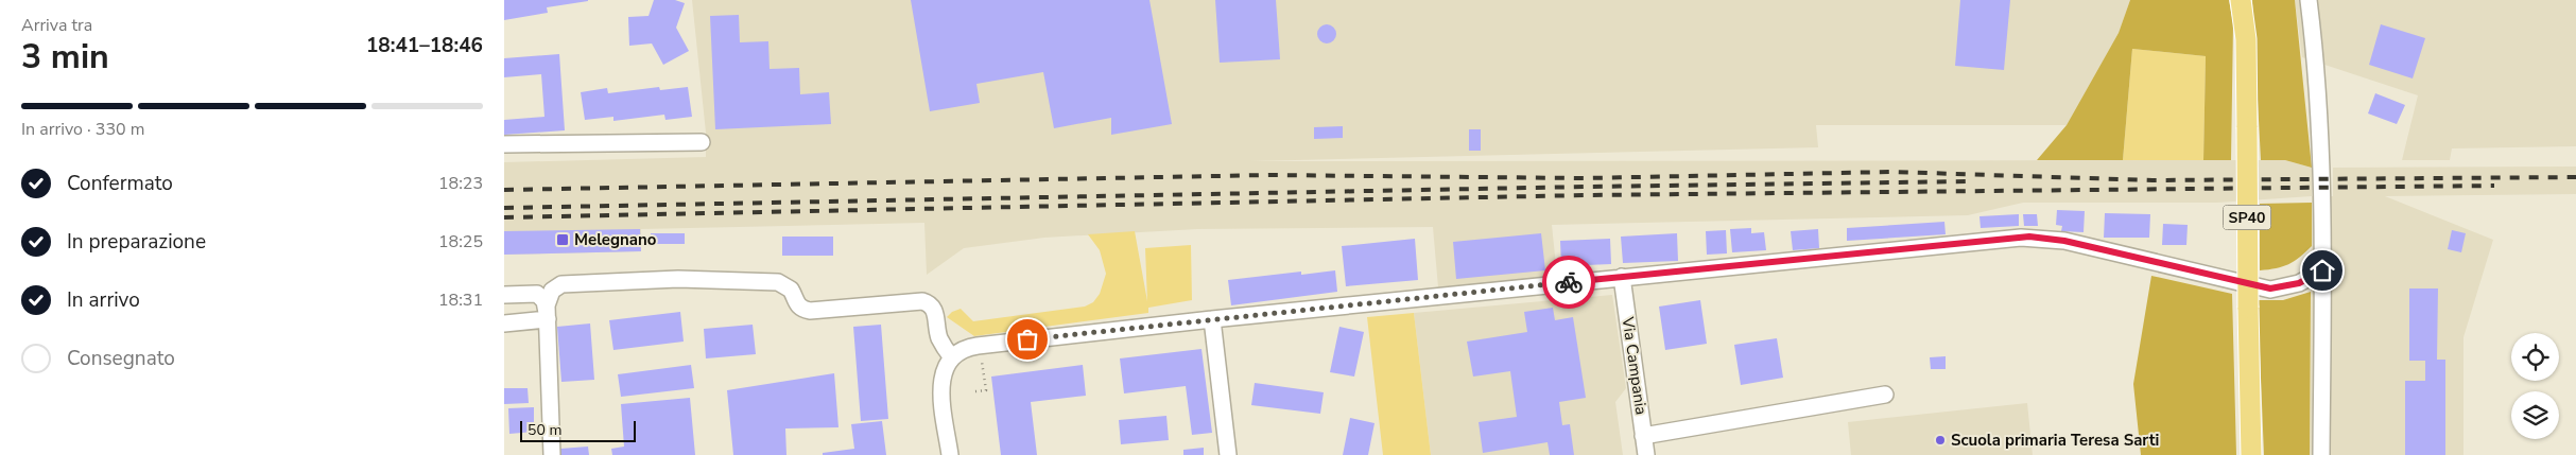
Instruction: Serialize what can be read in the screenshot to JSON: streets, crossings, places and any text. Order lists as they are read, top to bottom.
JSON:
{
  "streets": {
    "main road": ["SP40"],
    "street": ["Via Campania"]
  },
  "places": {
    "transit": ["Melegnano"],
    "other": ["Scuola primaria Teresa Sarti"]
  },
  "scale_bar": "50 m",
  "page": {
    "heading": ["3 min", "Arriva tra", "18:41–18:46"],
    "bar": "In arrivo · 330 m",
    "list": [
      ["Confermato", "18:23"],
      ["In preparazione", "18:25"],
      ["In arrivo", "18:31"],
      "Consegnato"
    ],
    "scale": "50 m"
  }
}
